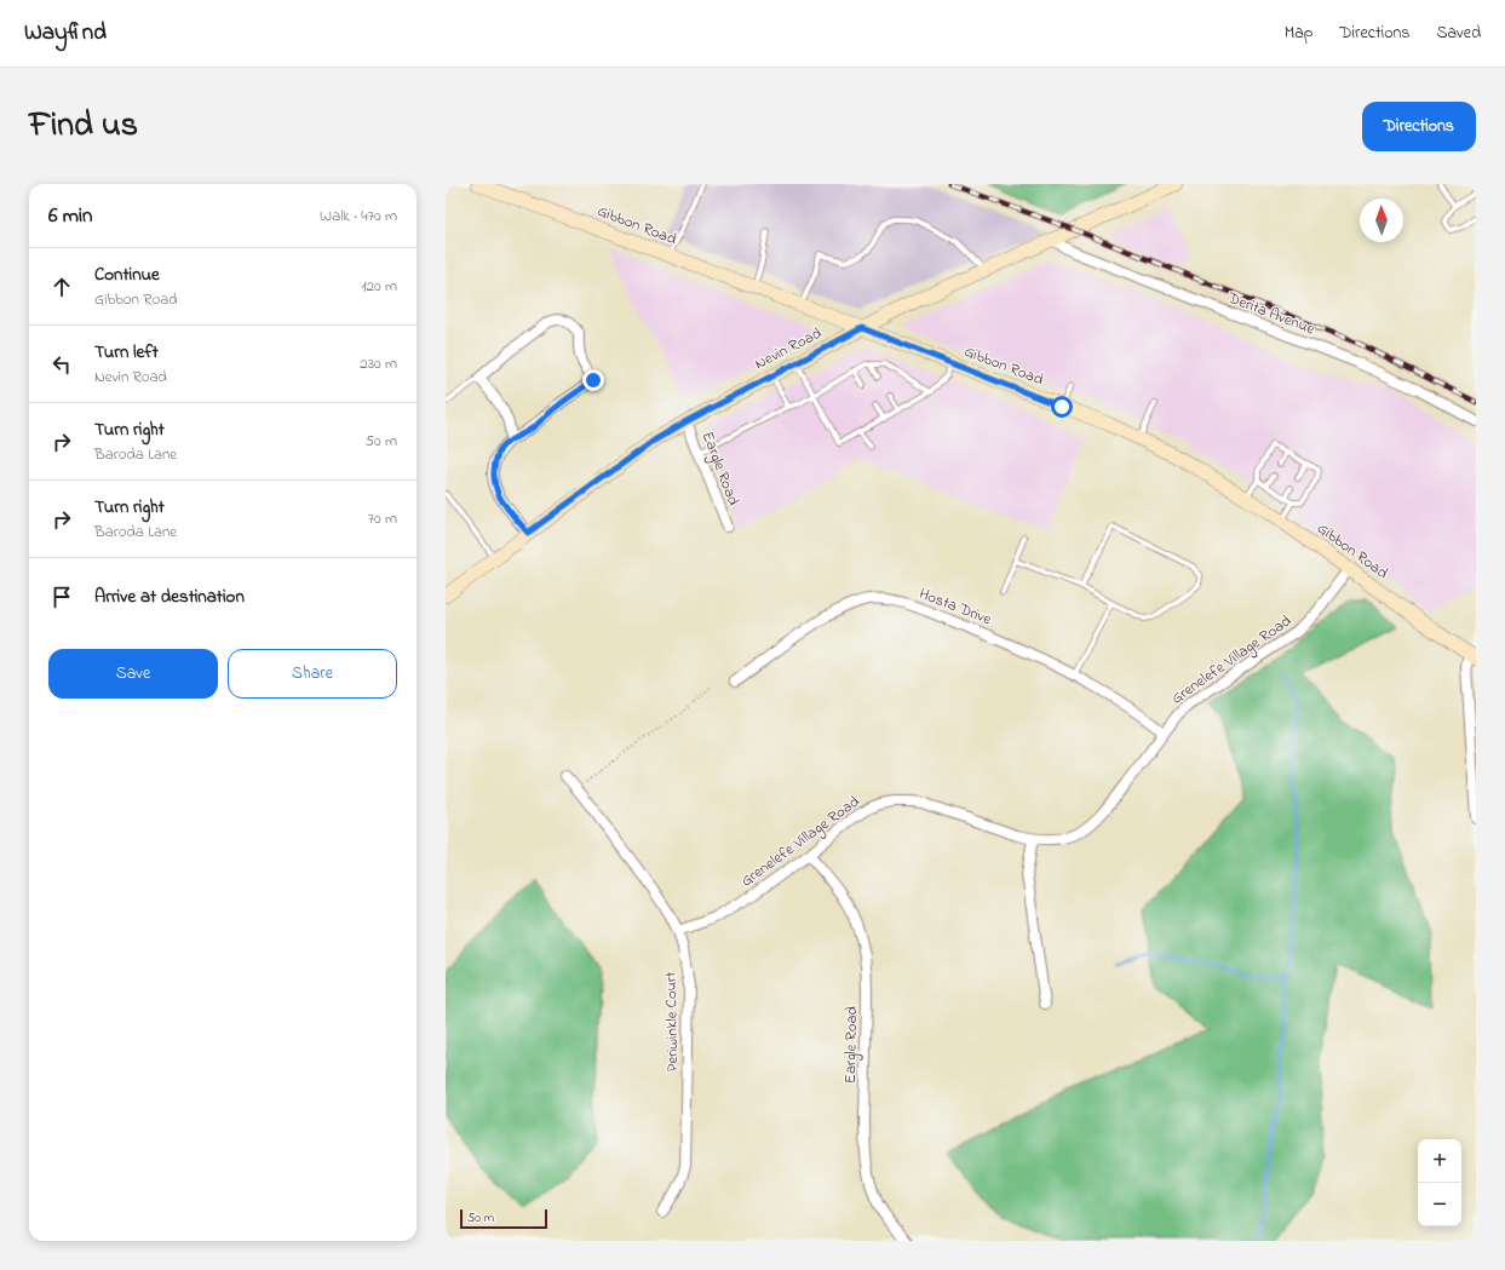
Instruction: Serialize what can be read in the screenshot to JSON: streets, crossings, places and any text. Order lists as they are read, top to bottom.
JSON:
{
  "streets": {
    "main road": ["Gibbon Road", "Nevin Road"],
    "street": [
      "Derita Avenue",
      "Eargle Road",
      "Hosta Drive",
      "Grenelefe Village Road",
      "Periwinkle Court"
    ]
  },
  "crossings": [
    ["Gibbon Road", "Nevin Road"],
    ["Gibbon Road", "Grenelefe Village Road"],
    ["Derita Avenue", "Nevin Road"],
    ["Nevin Road", "Eargle Road"],
    ["Eargle Road", "Grenelefe Village Road"],
    ["Hosta Drive", "Grenelefe Village Road"],
    ["Grenelefe Village Road", "Periwinkle Court"]
  ],
  "scale_bar": "50 m",
  "north": "top",
  "page": {
    "header": "Wayfind",
    "nav": ["Map", "Directions", "Saved"],
    "title": "Find us",
    "buttons": [
      "Directions",
      ["Save", "Share"]
    ],
    "heading": ["6 min", "Walk · 470 m"],
    "list": [
      ["Continue", "Gibbon Road", "120 m"],
      ["Turn left", "Nevin Road", "230 m"],
      ["Turn right", "Baroda Lane", "50 m"],
      ["Turn right", "Baroda Lane", "70 m"],
      "Arrive at destination"
    ],
    "map_buttons": ["+", "−"],
    "scale": "50 m"
  }
}
